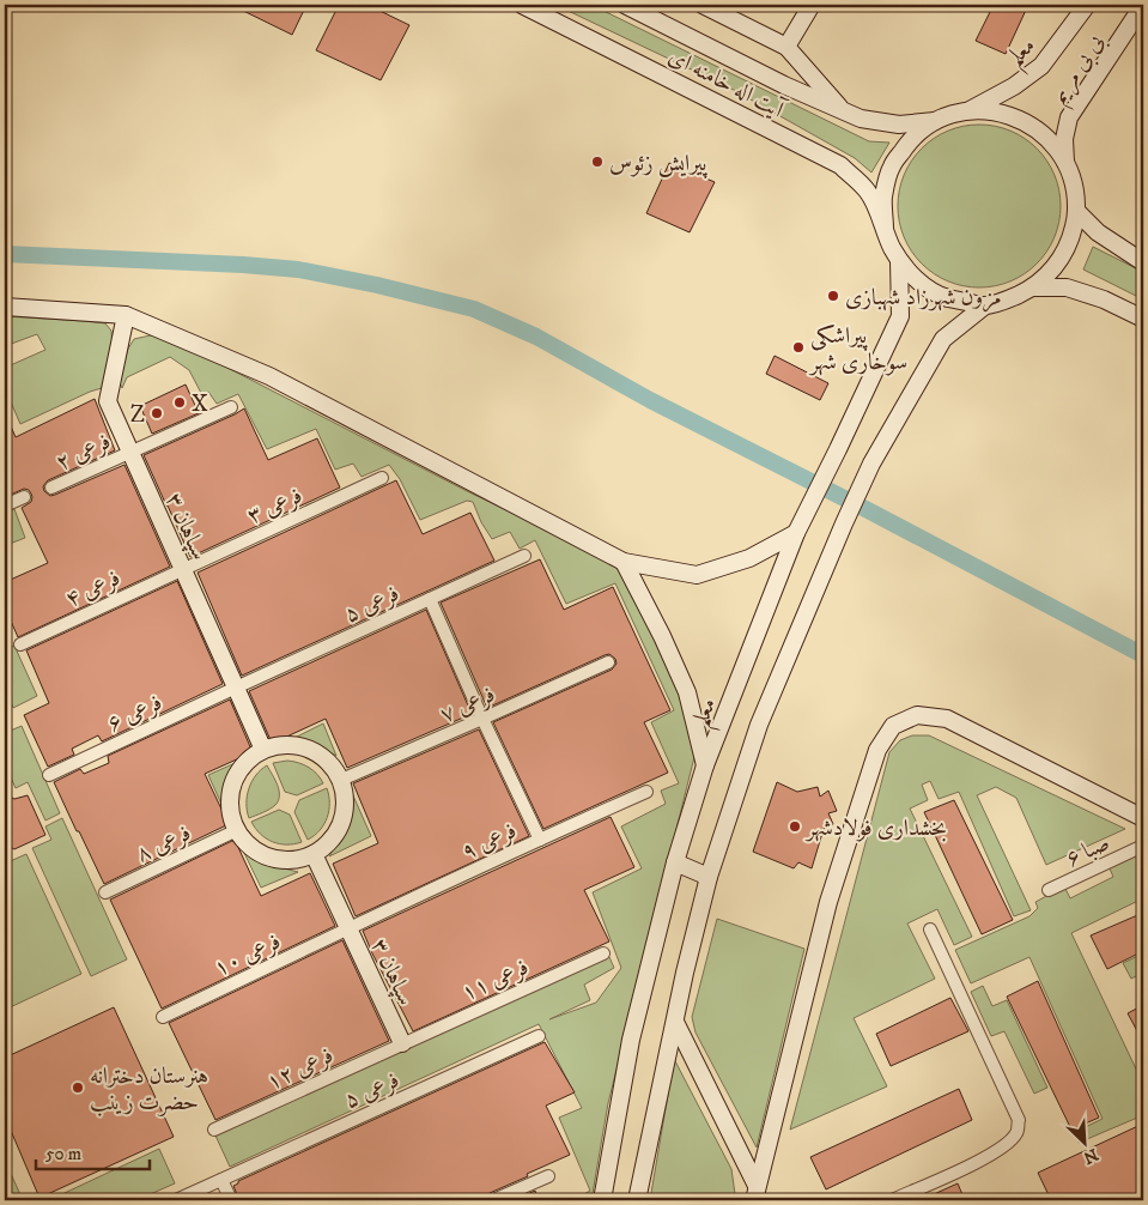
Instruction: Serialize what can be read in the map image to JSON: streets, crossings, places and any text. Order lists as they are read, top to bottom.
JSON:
{
  "streets": {
    "main road": [
      "معلم",
      "بی بی مریم",
      "آیت اله خامنه ای",
      "سپاهان ۳"
    ],
    "street": [
      "فرعی ۲",
      "فرعی ۳",
      "فرعی ۴",
      "فرعی ۵",
      "فرعی ۷",
      "فرعی ۶",
      "فرعی ۹",
      "فرعی ۸",
      "صبا ۶",
      "فرعی ۱۰",
      "فرعی ۱۱",
      "فرعی ۱۲"
    ]
  },
  "crossings": [
    ["معلم", "بی بی مریم"],
    ["معلم", "آیت اله خامنه ای"],
    ["بی بی مریم", "آیت اله خامنه ای"],
    ["فرعی ۲", "سپاهان ۳"],
    ["فرعی ۳", "سپاهان ۳"],
    ["فرعی ۳", "فرعی ۴"],
    ["سپاهان ۳", "فرعی ۴"],
    ["سپاهان ۳", "فرعی ۵"],
    ["سپاهان ۳", "فرعی ۷"],
    ["سپاهان ۳", "فرعی ۶"],
    ["سپاهان ۳", "فرعی ۹"],
    ["سپاهان ۳", "فرعی ۸"],
    ["سپاهان ۳", "فرعی ۱۰"],
    ["سپاهان ۳", "فرعی ۱۱"],
    ["سپاهان ۳", "فرعی ۱۲"],
    ["فرعی ۵", "فرعی ۶"],
    ["فرعی ۷", "فرعی ۸"],
    ["فرعی ۹", "فرعی ۱۰"],
    ["فرعی ۱۱", "فرعی ۱۲"]
  ],
  "places": [
    "پیرایش زئوس",
    "مزون شهرزاد شهبازی",
    "پیراشکی سوخاری شهر",
    "X",
    "Z",
    "بخشداری فولادشهر",
    "هنرستان دخترانه حضرت زینب"
  ],
  "scale_bar": "50 m",
  "north": "bottom right"
}
